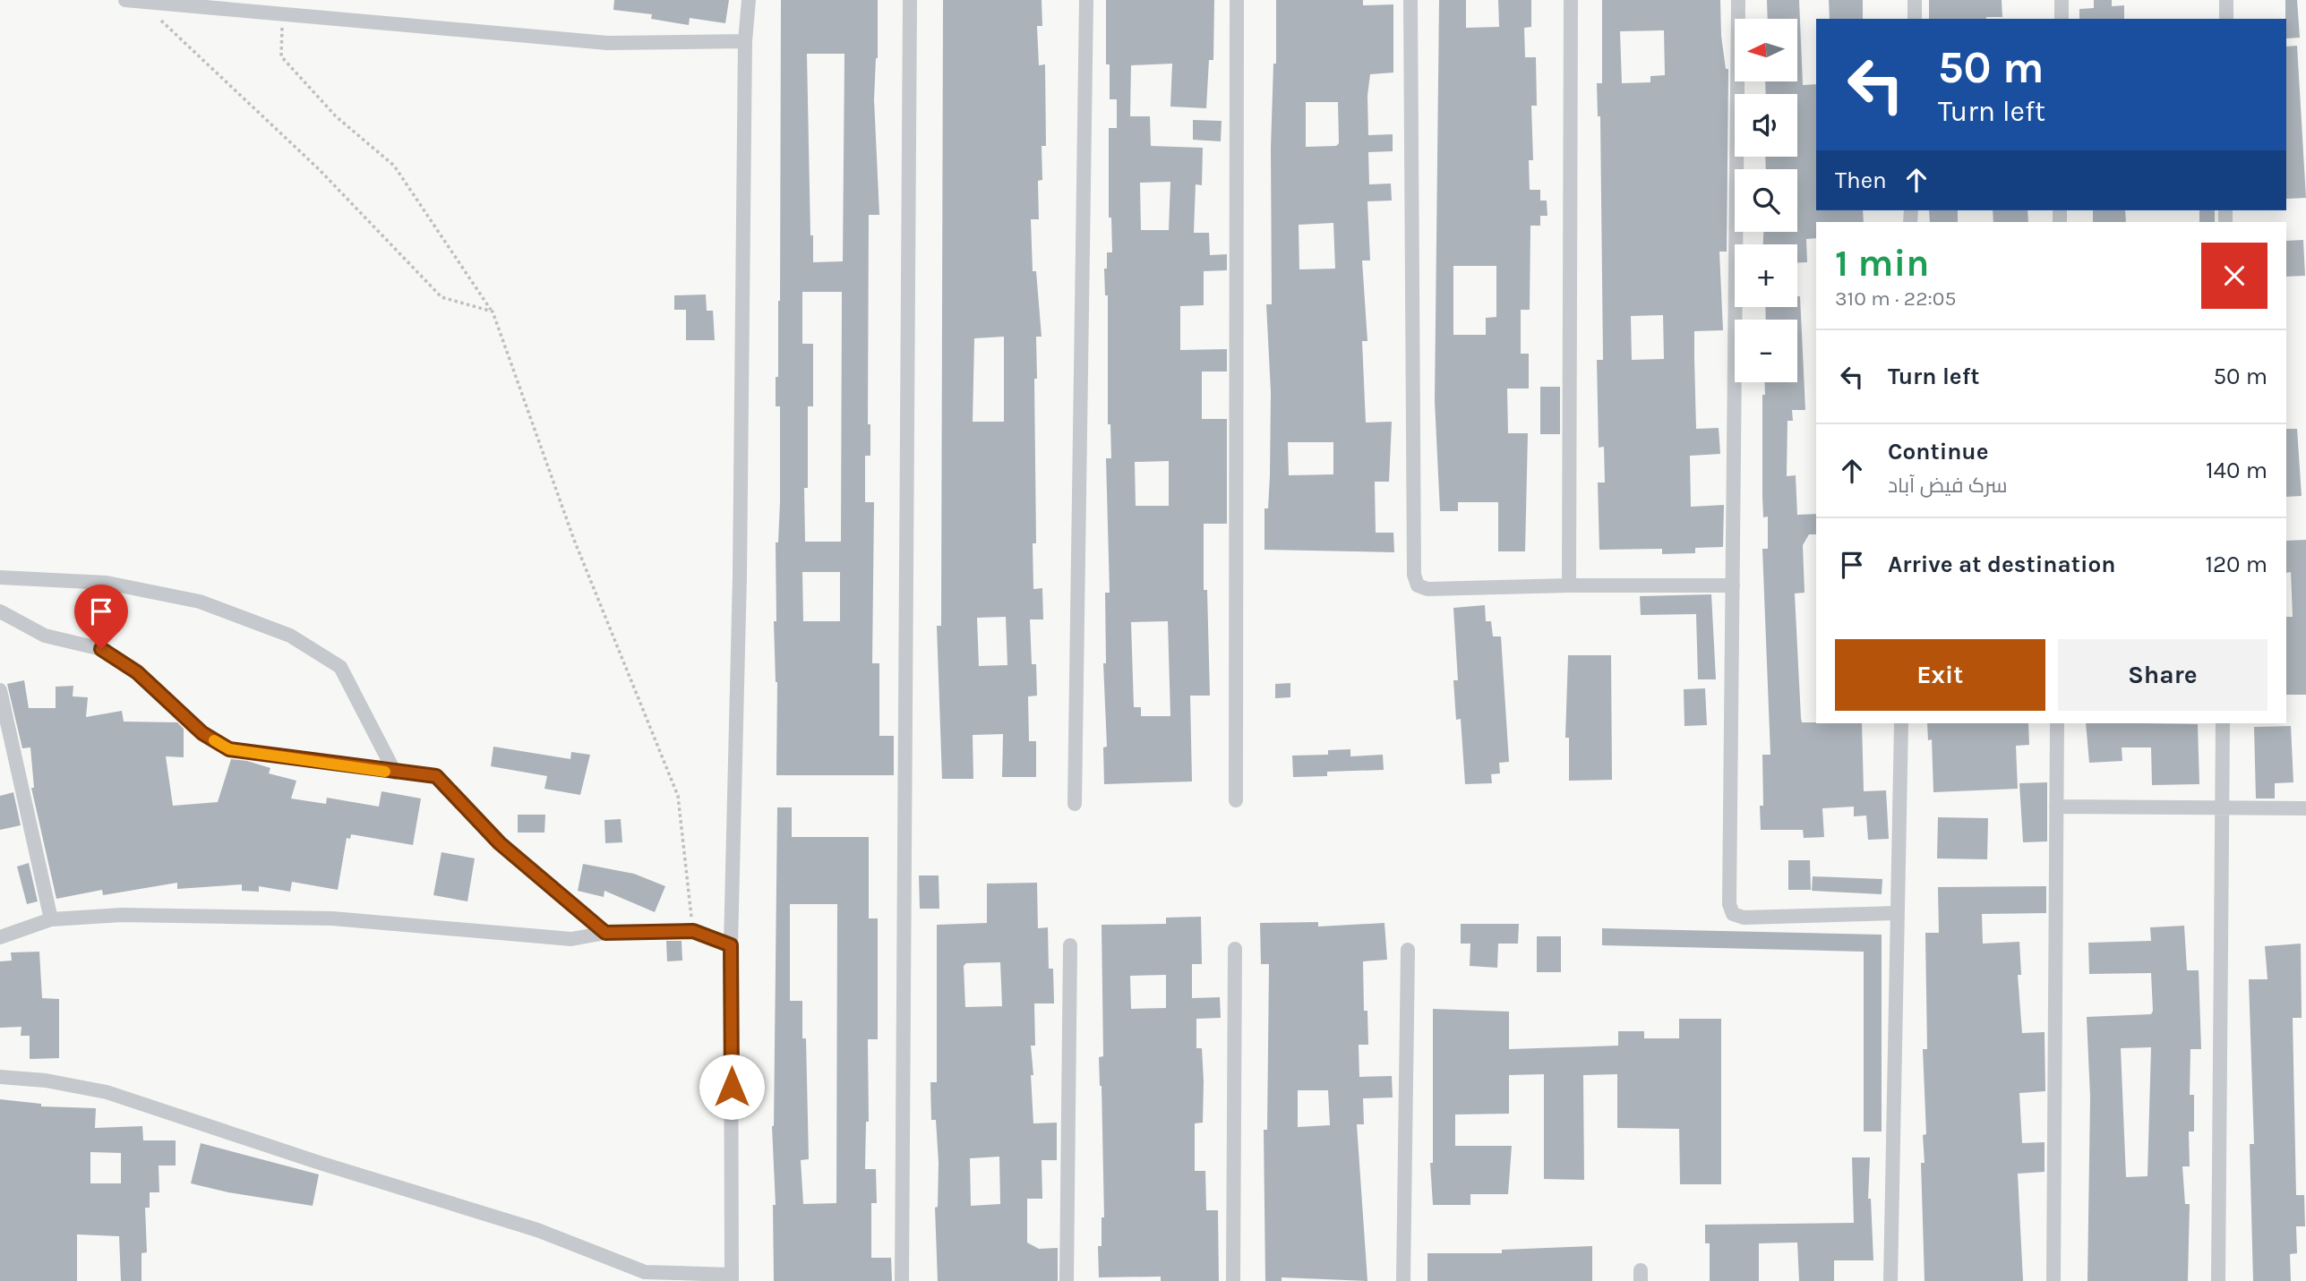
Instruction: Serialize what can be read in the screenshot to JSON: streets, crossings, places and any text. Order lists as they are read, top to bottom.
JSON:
{
  "north": "left",
  "page": {
    "map_buttons": ["+", "−"],
    "turn": ["50 m", "Turn left"],
    "then": "Then",
    "heading": ["1 min", "310 m · 22:05"],
    "list": [
      {
        "name": "Turn left",
        "value": "50 m"
      },
      {
        "name": "Continue",
        "note": "سرک فيض آباد",
        "value": "140 m"
      },
      {
        "name": "Arrive at destination",
        "value": "120 m"
      }
    ],
    "buttons": ["Exit", "Share"]
  }
}
